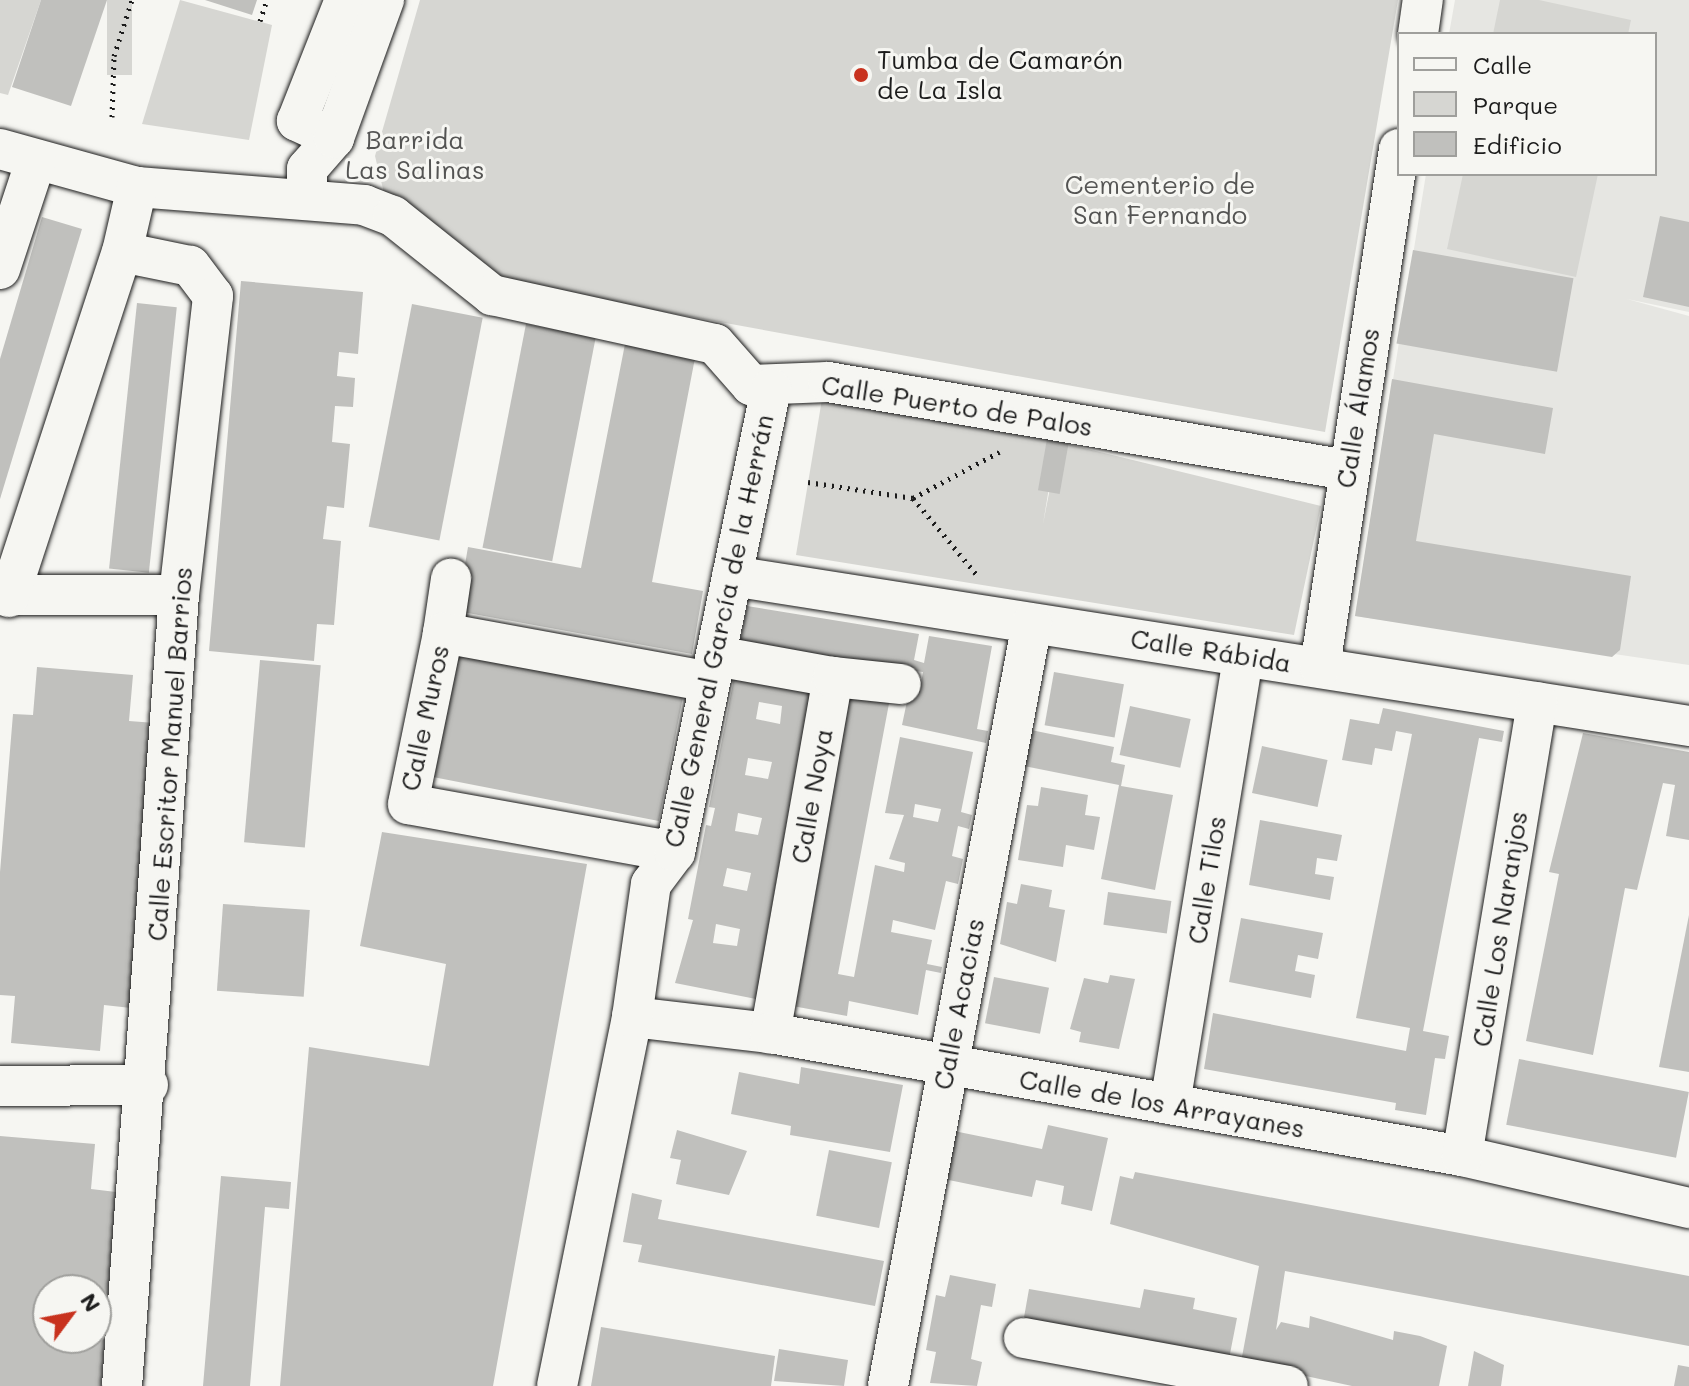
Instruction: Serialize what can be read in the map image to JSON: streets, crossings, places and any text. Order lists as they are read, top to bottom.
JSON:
{
  "streets": {
    "street": [
      "Calle Puerto de Palos",
      "Calle Álamos",
      "Calle General García de la Herrán",
      "Calle Rábida",
      "Calle Muros",
      "Calle Escritor Manuel Barrios",
      "Calle Noya",
      "Calle Tilos",
      "Calle Los Naranjos",
      "Calle Acacias",
      "Calle de los Arrayanes"
    ]
  },
  "crossings": [
    ["Calle Puerto de Palos", "Calle Álamos"],
    ["Calle Puerto de Palos", "Calle General García de la Herrán"],
    ["Calle Álamos", "Calle Rábida"],
    ["Calle General García de la Herrán", "Calle Rábida"],
    ["Calle General García de la Herrán", "Calle Muros"],
    ["Calle General García de la Herrán", "Calle de los Arrayanes"],
    ["Calle Rábida", "Calle Tilos"],
    ["Calle Rábida", "Calle Los Naranjos"],
    ["Calle Rábida", "Calle Acacias"],
    ["Calle Noya", "Calle de los Arrayanes"],
    ["Calle Tilos", "Calle de los Arrayanes"],
    ["Calle Los Naranjos", "Calle de los Arrayanes"],
    ["Calle Acacias", "Calle de los Arrayanes"]
  ],
  "parks": ["Barrida Las Salinas", "Cementerio de San Fernando"],
  "places": ["Tumba de Camarón de La Isla"],
  "legend": ["Calle", "Parque", "Edificio"],
  "north": "top right"
}
